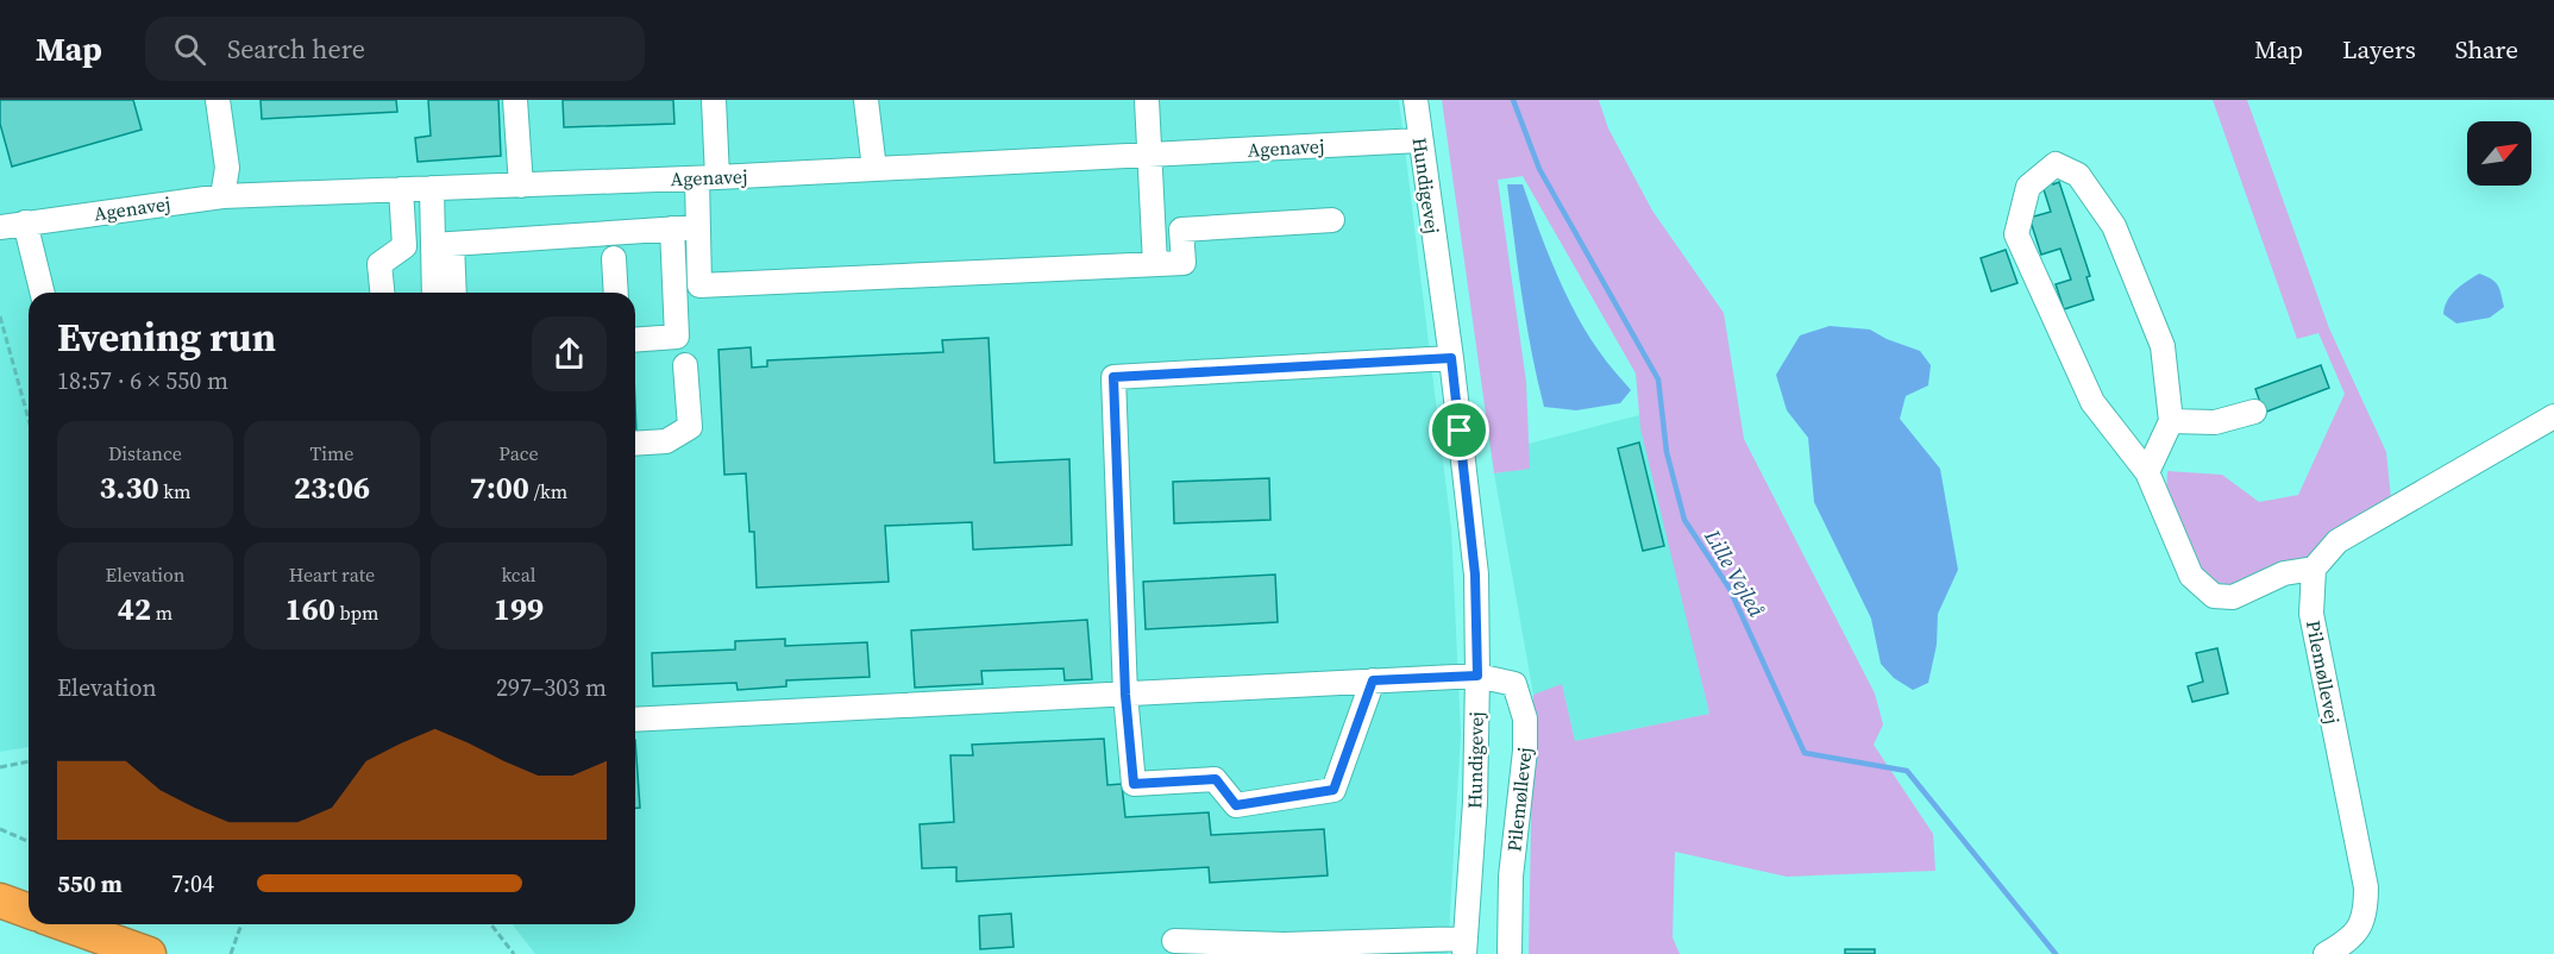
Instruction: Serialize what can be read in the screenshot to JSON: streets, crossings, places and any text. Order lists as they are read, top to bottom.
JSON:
{
  "streets": {
    "street": ["Agenavej", "Hundigevej", "Pilemøllevej"]
  },
  "crossings": [
    ["Agenavej", "Hundigevej"],
    ["Hundigevej", "Pilemøllevej"]
  ],
  "water": ["Lille Vejleå"],
  "north": "top right",
  "page": {
    "header": "Map",
    "search": "Search here",
    "nav": ["Map", "Layers", "Share"],
    "heading": ["Evening run", "18:57 · 6 × 550 m"],
    "stats": [
      ["Distance", "3.30 km"],
      ["Time", "23:06"],
      ["Pace", "7:00 /km"],
      ["Elevation", "42 m"],
      ["Heart rate", "160 bpm"],
      ["kcal", "199"]
    ],
    "chart": ["Elevation", "297–303 m"],
    "list": [
      {
        "name": "550 m",
        "note": "7:04"
      }
    ]
  }
}
